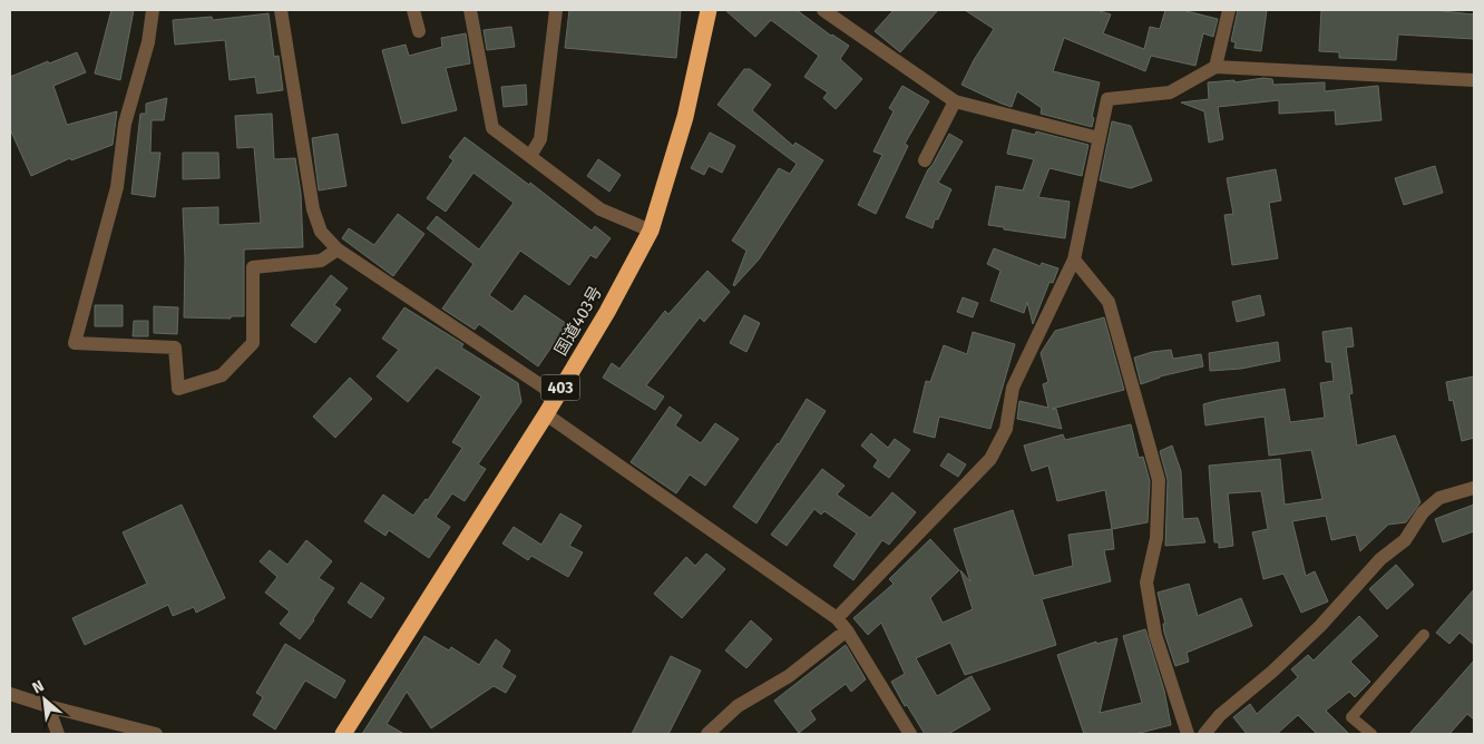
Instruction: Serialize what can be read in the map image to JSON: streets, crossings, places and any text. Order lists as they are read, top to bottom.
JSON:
{
  "streets": {
    "highway": ["国道403号", "403"]
  },
  "north": "top left"
}
